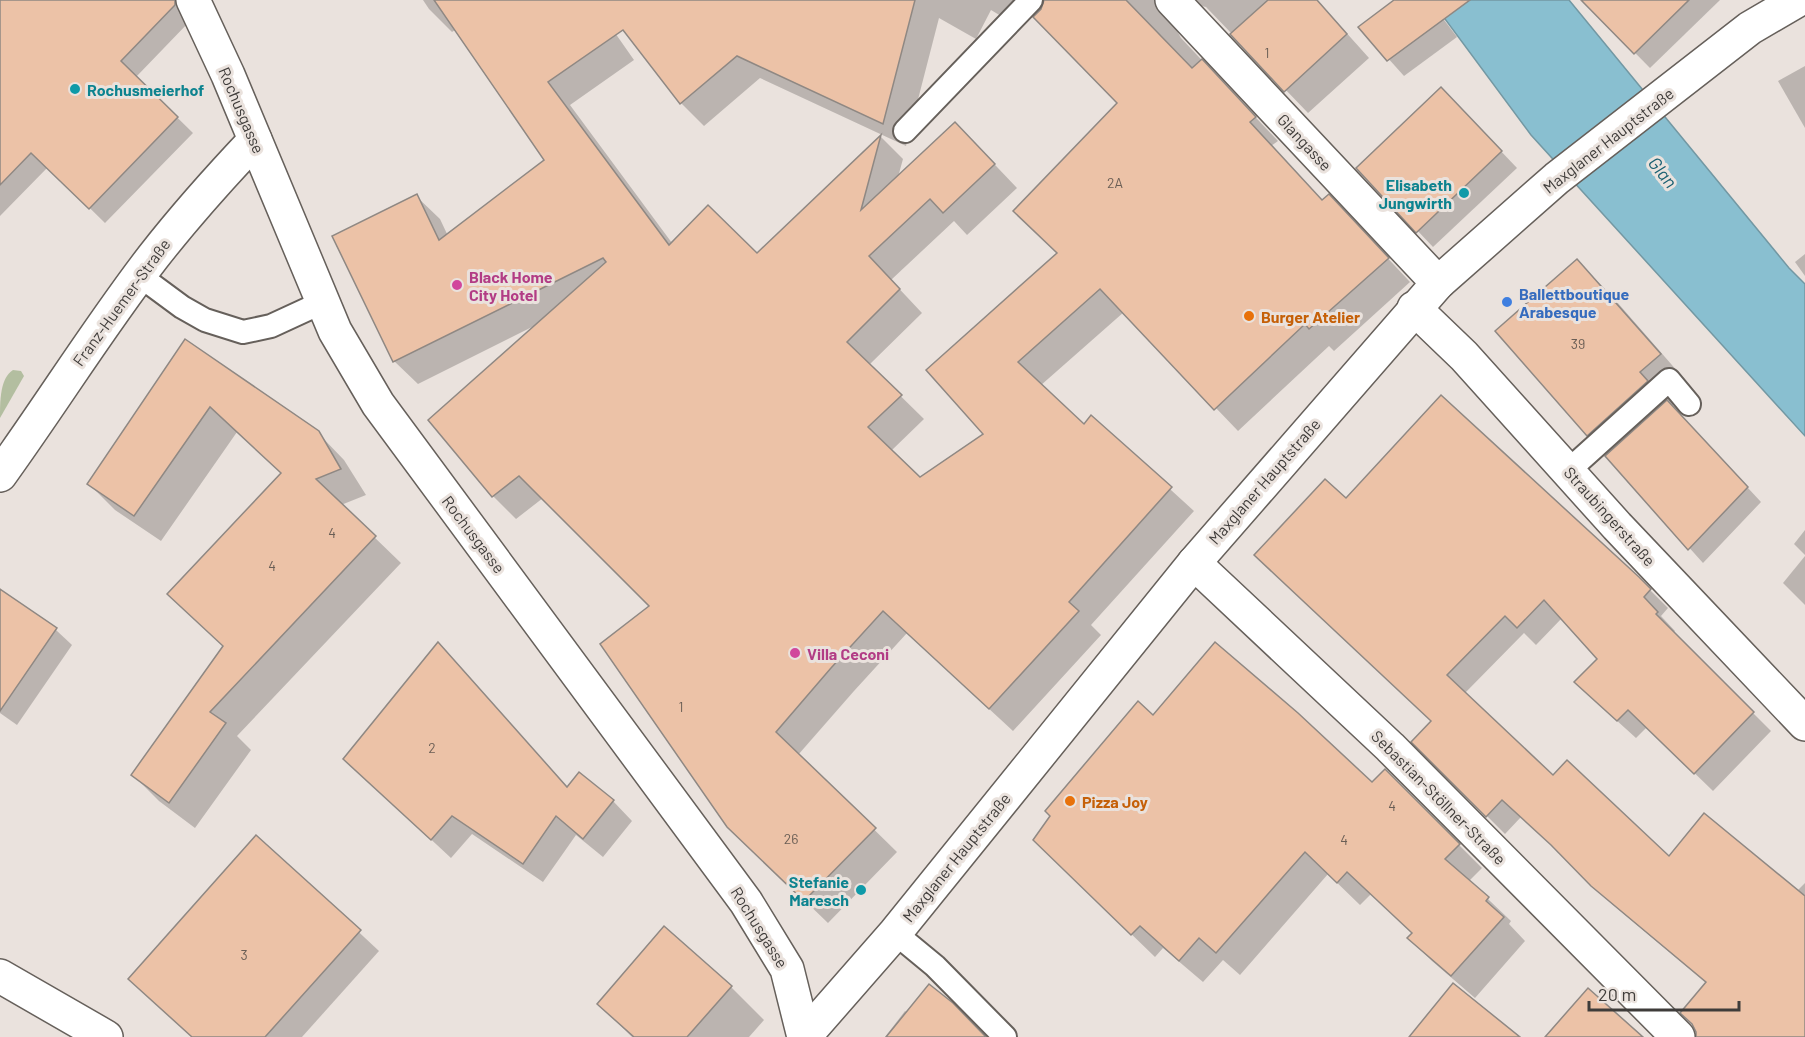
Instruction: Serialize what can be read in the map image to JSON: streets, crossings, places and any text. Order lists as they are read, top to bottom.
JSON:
{
  "streets": {
    "street": [
      "Rochusgasse",
      "Maxglaner Hauptstraße",
      "Glangasse",
      "Franz-Huemer-Straße",
      "Straubingerstraße",
      "Sebastian-Stöllner-Straße"
    ]
  },
  "crossings": [
    ["Rochusgasse", "Maxglaner Hauptstraße"],
    ["Rochusgasse", "Franz-Huemer-Straße"],
    ["Maxglaner Hauptstraße", "Glangasse"],
    ["Maxglaner Hauptstraße", "Straubingerstraße"],
    ["Maxglaner Hauptstraße", "Sebastian-Stöllner-Straße"]
  ],
  "water": ["Glan"],
  "places": [
    "Rochusmeierhof",
    "Elisabeth Jungwirth",
    "Black Home City Hotel",
    "Ballettboutique Arabesque",
    "Burger Atelier",
    "Villa Ceconi",
    "Pizza Joy",
    "Stefanie Maresch"
  ],
  "house_numbers": [
    "1",
    "2A",
    "39",
    "4",
    "4",
    "1",
    "2",
    "4",
    "26",
    "4",
    "3"
  ],
  "scale_bar": "20 m"
}
